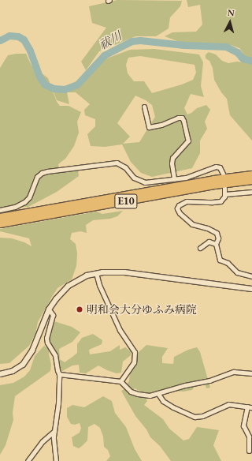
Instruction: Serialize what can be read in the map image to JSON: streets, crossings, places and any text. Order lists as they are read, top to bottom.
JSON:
{
  "streets": {
    "highway": ["E10"]
  },
  "water": ["祓川"],
  "places": ["明和会大分ゆふみ病院"],
  "north": "top"
}
